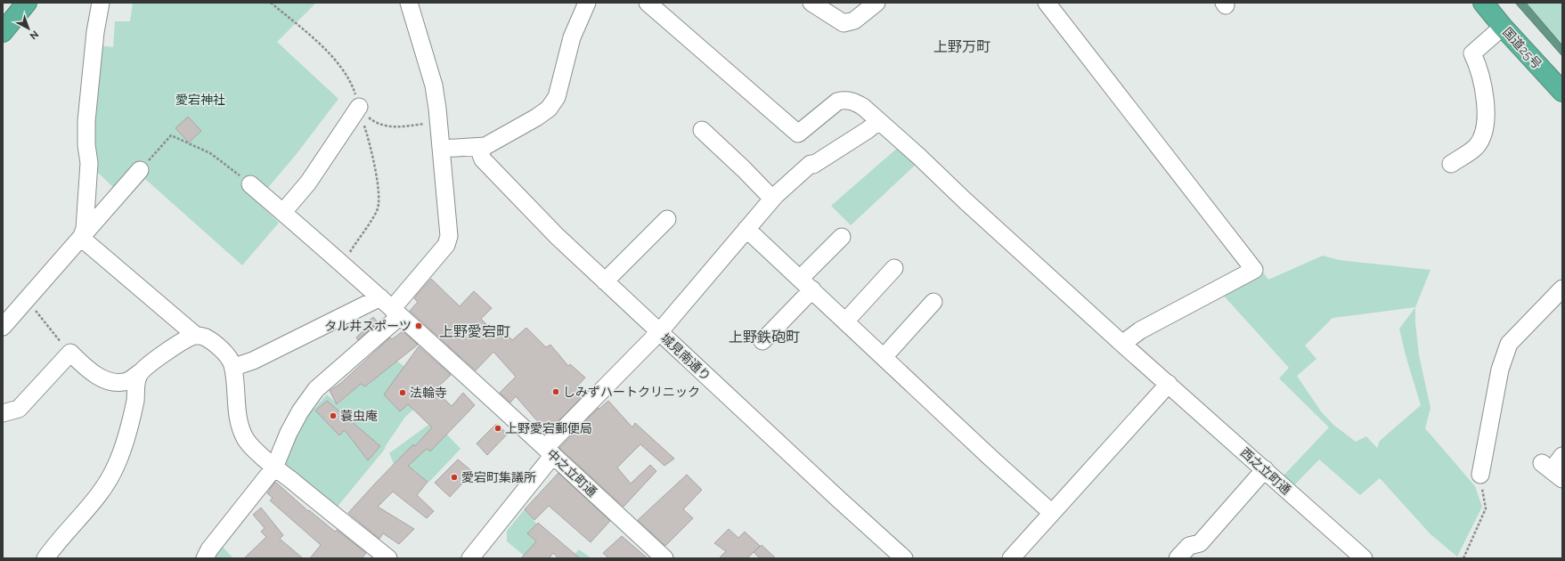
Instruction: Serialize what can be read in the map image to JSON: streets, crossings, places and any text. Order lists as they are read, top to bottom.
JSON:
{
  "streets": {
    "highway": ["国道25号"],
    "street": ["城見南通り", "西之立町通", "中之立町通"]
  },
  "districts": ["上野万町", "上野愛宕町", "上野鉄砲町"],
  "parks": ["愛宕神社"],
  "places": [
    "タル井スポーツ",
    "しみずハートクリニック",
    "法輪寺",
    "蓑虫庵",
    "上野愛宕郵便局",
    "愛宕町集議所"
  ],
  "north": "bottom right"
}
